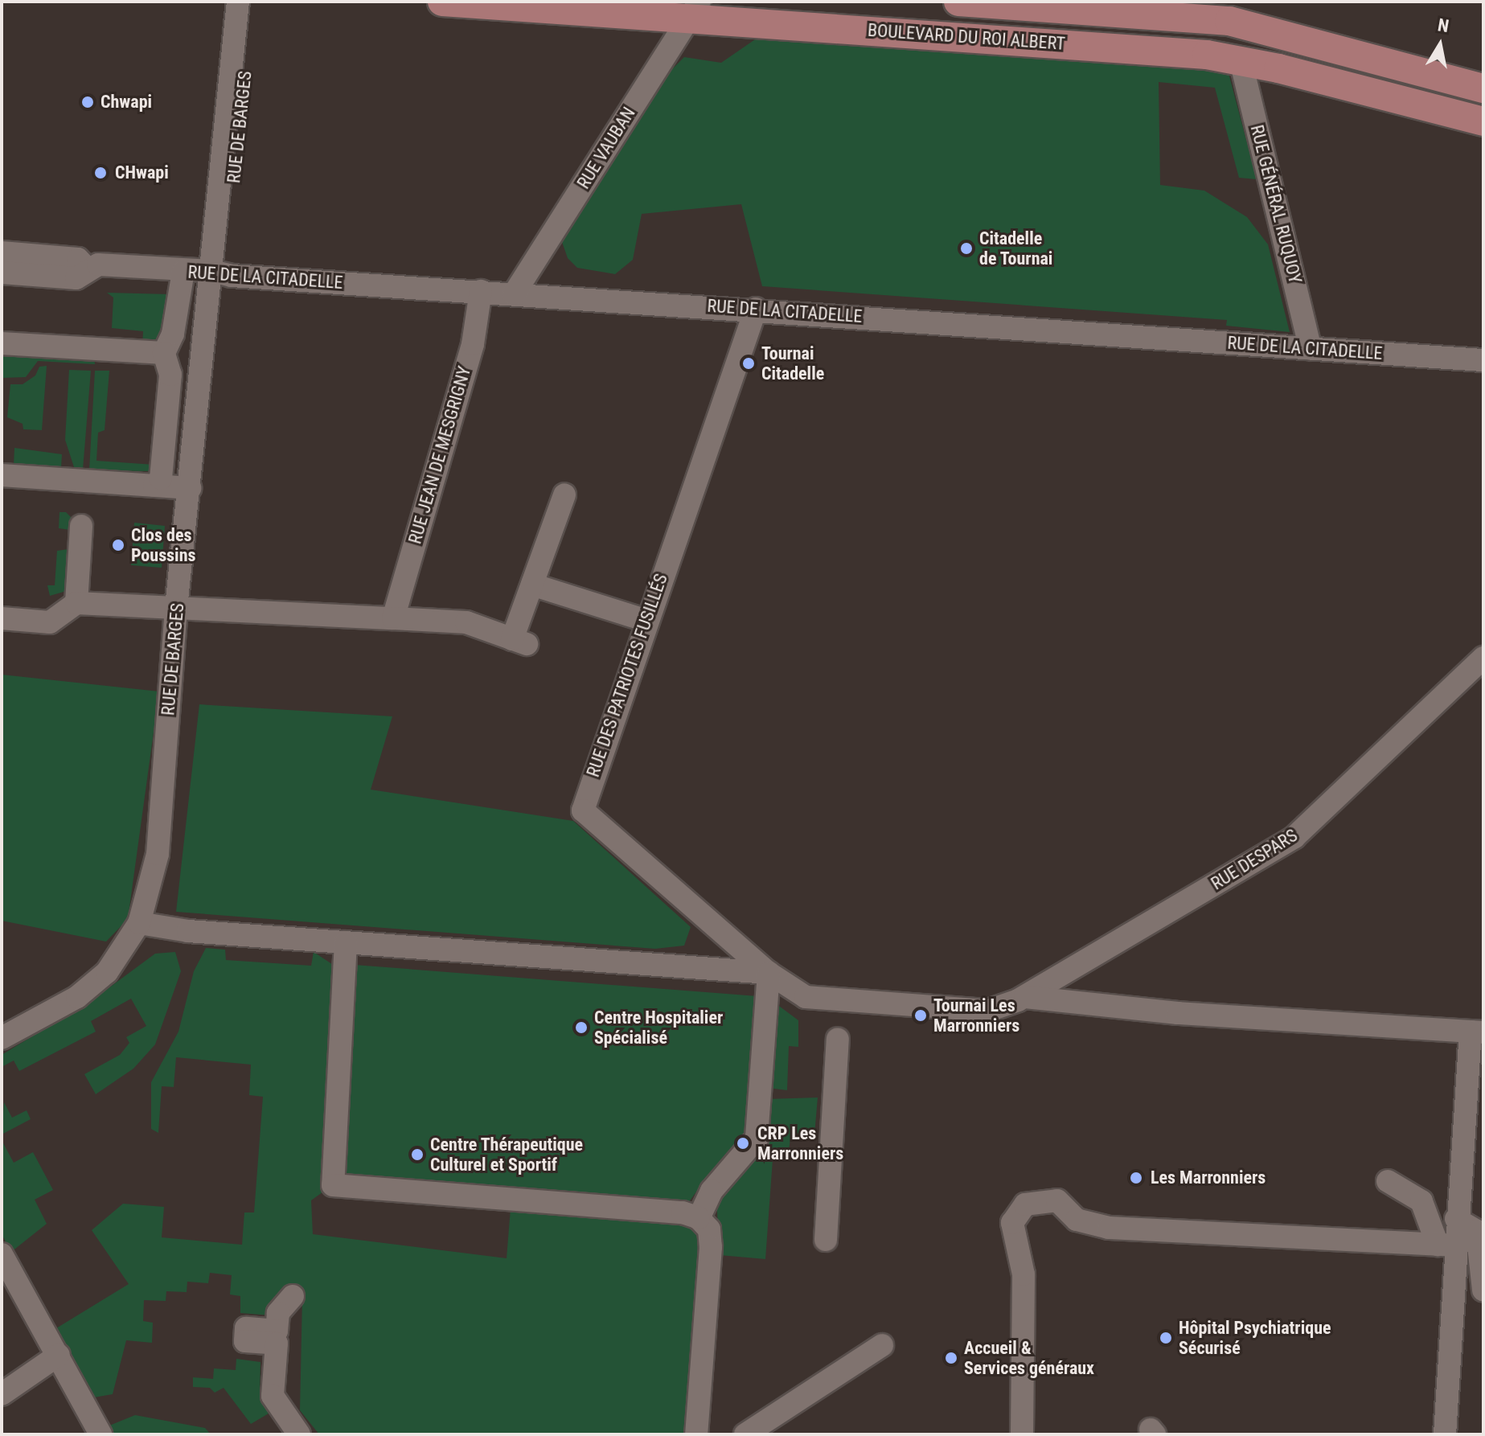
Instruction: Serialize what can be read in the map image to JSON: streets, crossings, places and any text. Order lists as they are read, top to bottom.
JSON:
{
  "streets": {
    "main road": ["BOULEVARD DU ROI ALBERT"],
    "street": [
      "RUE DE BARGES",
      "RUE VAUBAN",
      "RUE GÉNÉRAL RUQUOY",
      "RUE DE LA CITADELLE",
      "RUE JEAN DE MESGRIGNY",
      "RUE DES PATRIOTES FUSILLÉS",
      "RUE DESPARS"
    ]
  },
  "crossings": [
    ["BOULEVARD DU ROI ALBERT", "RUE VAUBAN"],
    ["BOULEVARD DU ROI ALBERT", "RUE GÉNÉRAL RUQUOY"],
    ["RUE DE BARGES", "RUE DE LA CITADELLE"],
    ["RUE DE BARGES", "RUE DES PATRIOTES FUSILLÉS"],
    ["RUE VAUBAN", "RUE DE LA CITADELLE"],
    ["RUE GÉNÉRAL RUQUOY", "RUE DE LA CITADELLE"],
    ["RUE DE LA CITADELLE", "RUE JEAN DE MESGRIGNY"],
    ["RUE DE LA CITADELLE", "RUE DES PATRIOTES FUSILLÉS"],
    ["RUE DES PATRIOTES FUSILLÉS", "RUE DESPARS"]
  ],
  "places": [
    "Chwapi",
    "CHwapi",
    "Citadelle de Tournai",
    "Tournai Citadelle",
    "Clos des Poussins",
    "Tournai Les Marronniers",
    "Centre Hospitalier Spécialisé",
    "CRP Les Marronniers",
    "Centre Thérapeutique Culturel et Sportif",
    "Les Marronniers",
    "Hôpital Psychiatrique Sécurisé",
    "Accueil & Services généraux"
  ],
  "north": "top"
}
